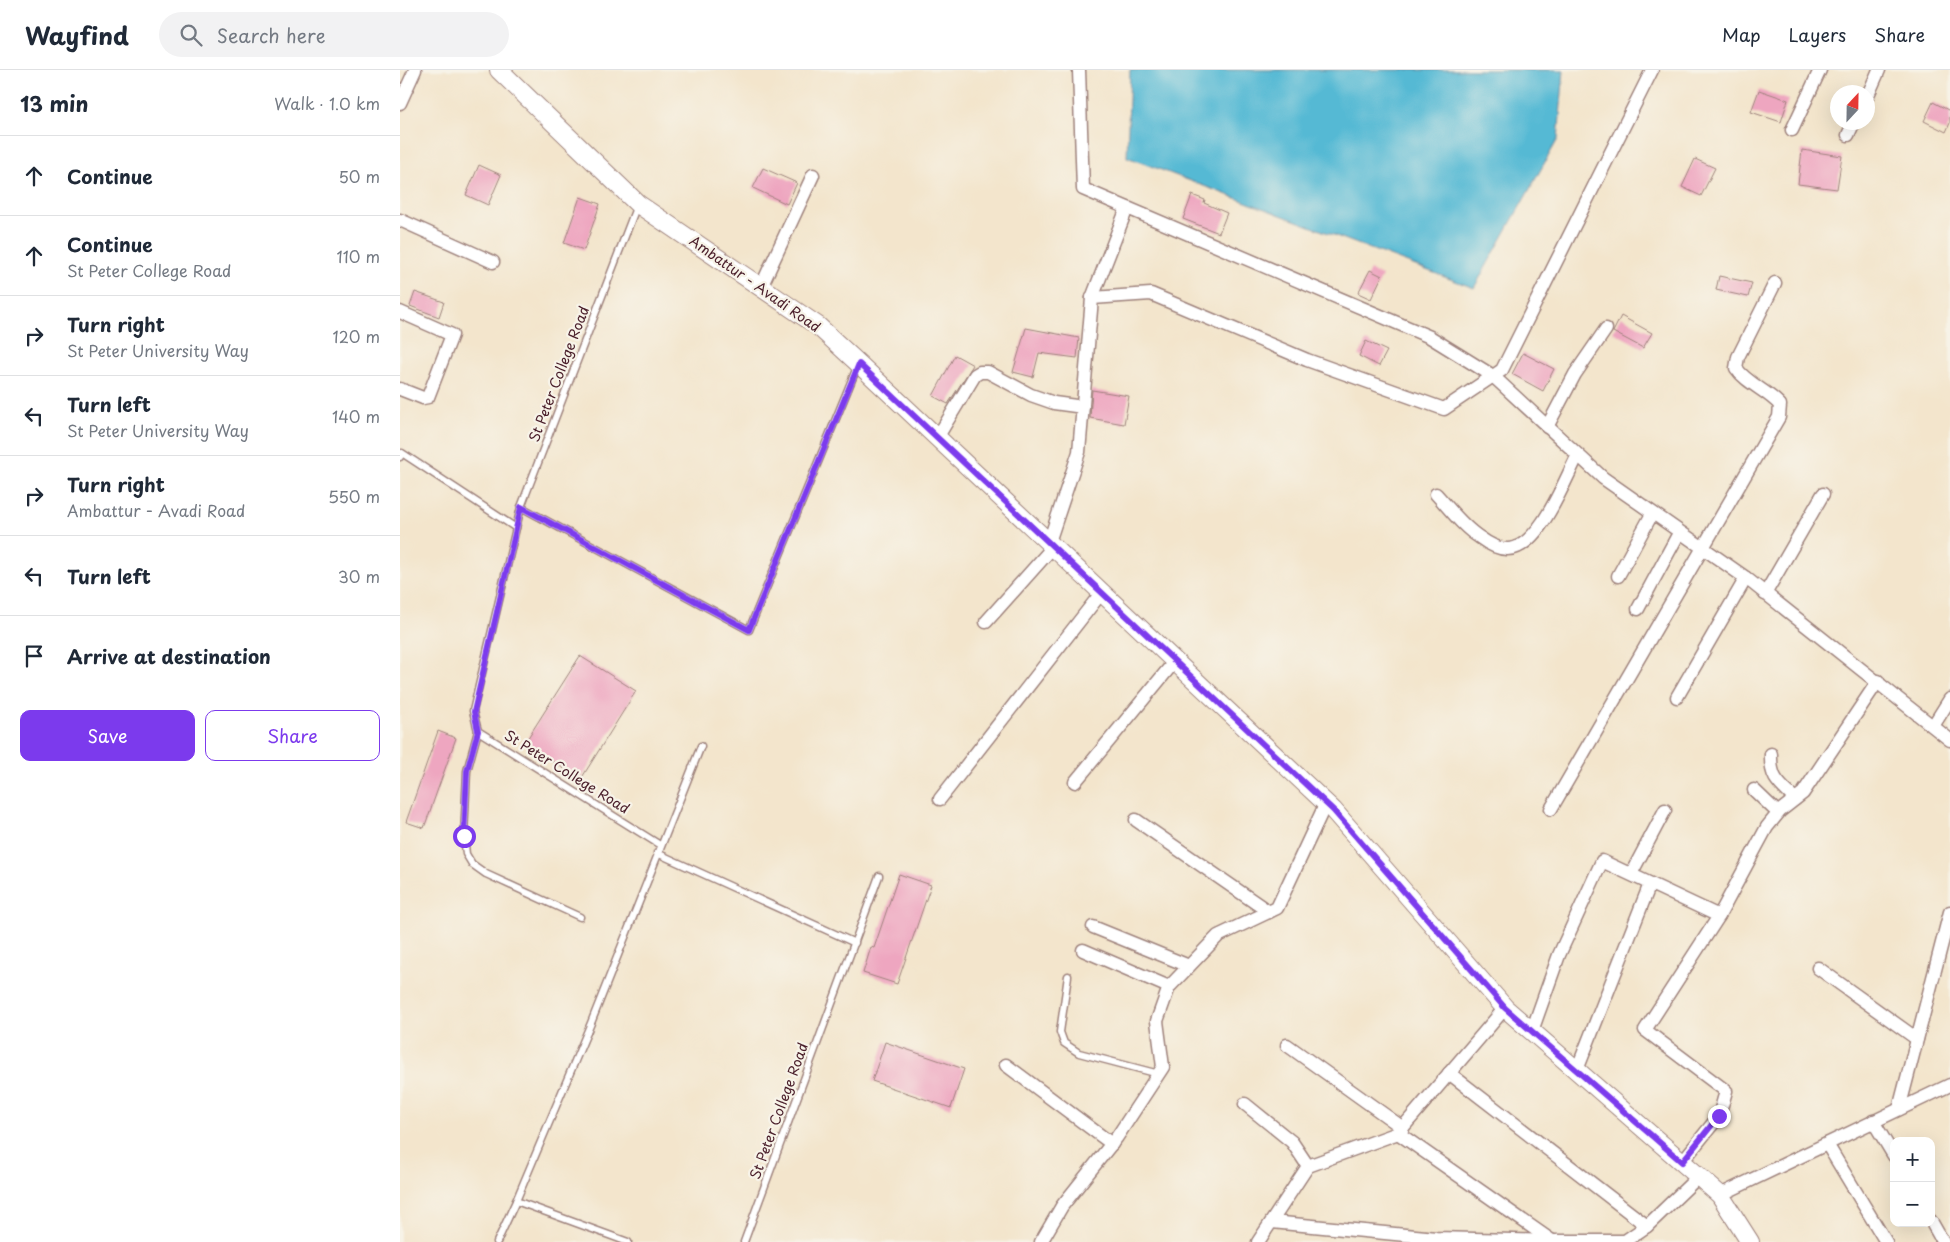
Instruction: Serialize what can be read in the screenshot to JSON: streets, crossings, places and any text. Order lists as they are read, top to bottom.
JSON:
{
  "streets": {
    "street": ["Ambattur - Avadi Road"],
    "lane": ["St Peter College Road"]
  },
  "crossings": [
    ["Ambattur - Avadi Road", "St Peter College Road"]
  ],
  "north": "top",
  "page": {
    "header": "Wayfind",
    "search": "Search here",
    "nav": ["Map", "Layers", "Share"],
    "heading": ["13 min", "Walk · 1.0 km"],
    "list": [
      ["Continue", "50 m"],
      ["Continue", "St Peter College Road", "110 m"],
      ["Turn right", "St Peter University Way", "120 m"],
      ["Turn left", "St Peter University Way", "140 m"],
      ["Turn right", "Ambattur - Avadi Road", "550 m"],
      ["Turn left", "30 m"],
      "Arrive at destination"
    ],
    "buttons": ["Save", "Share"],
    "map_buttons": ["+", "−"]
  }
}
